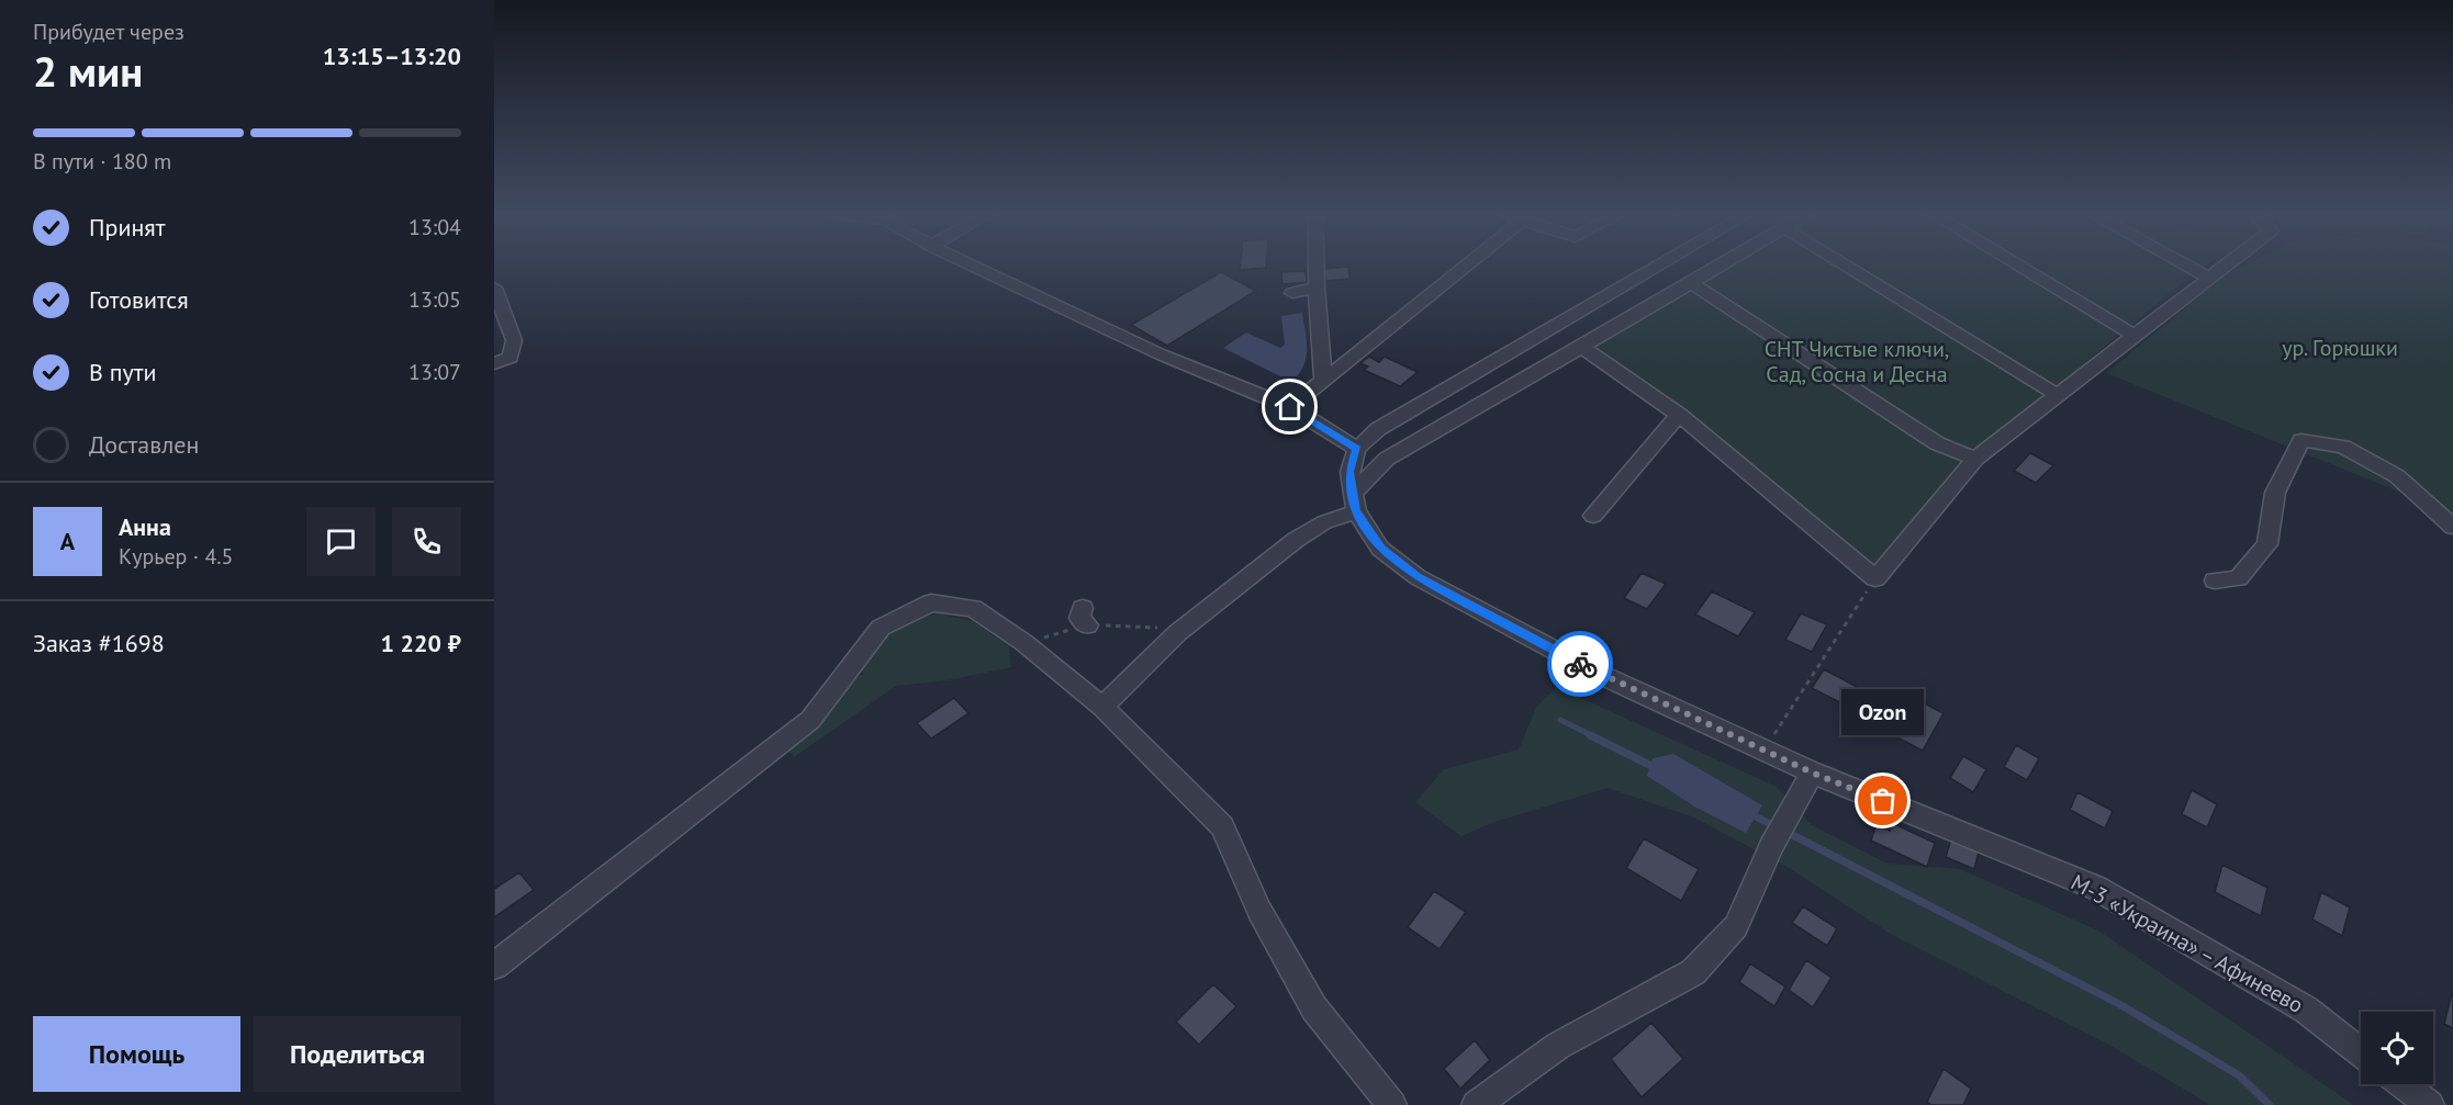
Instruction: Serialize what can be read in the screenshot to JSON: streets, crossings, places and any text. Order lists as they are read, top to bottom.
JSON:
{
  "streets": {
    "street": ["М-3 «Украина» – Афинеево"]
  },
  "parks": ["ур. Горюшки", "СНТ Чистые ключи, Сад, Сосна и Десна"],
  "places": ["Ozon"],
  "page": {
    "heading": ["2 мин", "Прибудет через", "13:15–13:20"],
    "panel": [
      "Анна",
      "Курьер · 4.5",
      "Заказ #1698",
      "1 220 ₽"
    ],
    "bar": "В пути · 180 m",
    "list": [
      ["Принят", "13:04"],
      ["Готовится", "13:05"],
      ["В пути", "13:07"],
      "Доставлен"
    ],
    "round": "А",
    "bubble": "Ozon",
    "buttons": ["Помощь", "Поделиться"]
  }
}
